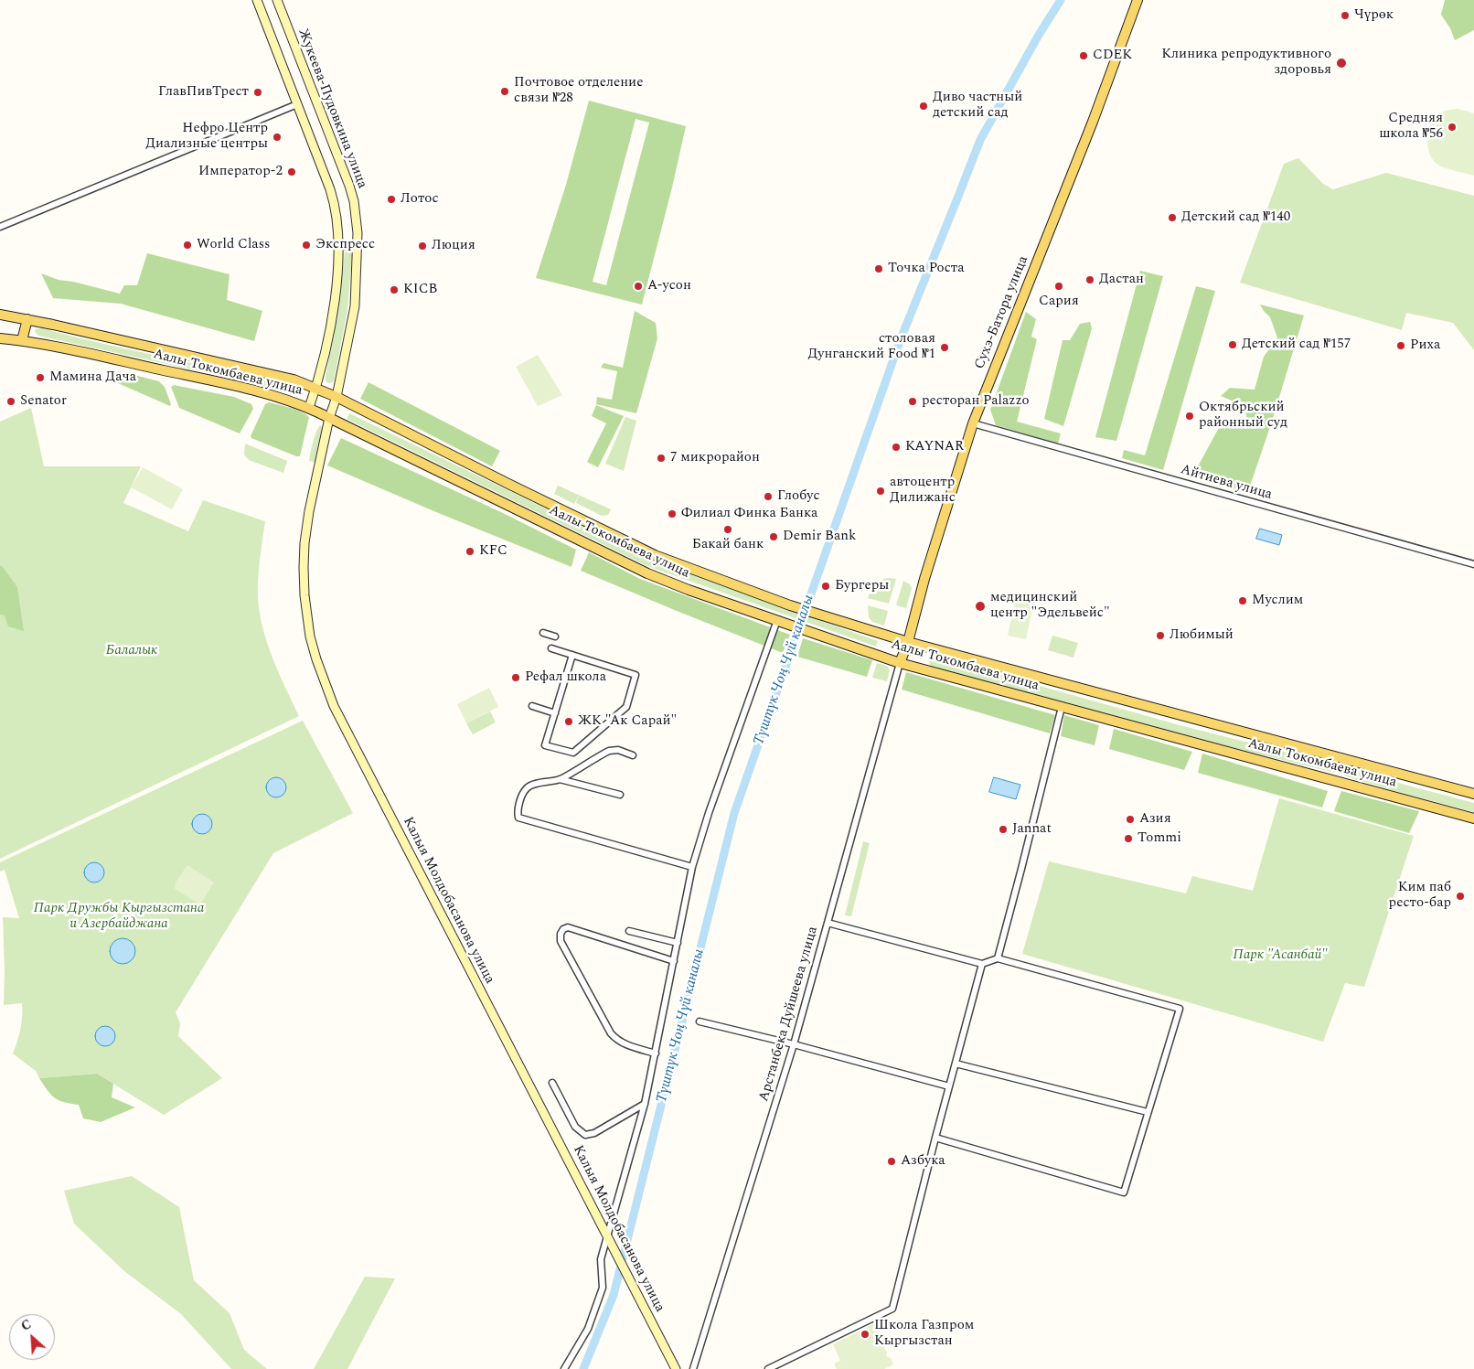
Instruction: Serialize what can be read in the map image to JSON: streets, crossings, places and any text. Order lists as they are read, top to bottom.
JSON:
{
  "streets": {
    "main road": ["Сухэ-Батора улица", "Аалы Токомбаева улица"],
    "street": [
      "Жукеева-Пудовкина улица",
      "Айтиева улица",
      "Калыя Молдобасанова улица",
      "Арстанбека Дуйшеева улица"
    ]
  },
  "crossings": [
    ["Жукеева-Пудовкина улица", "Аалы Токомбаева улица"],
    ["Жукеева-Пудовкина улица", "Калыя Молдобасанова улица"],
    ["Сухэ-Батора улица", "Аалы Токомбаева улица"],
    ["Сухэ-Батора улица", "Айтиева улица"],
    ["Сухэ-Батора улица", "Арстанбека Дуйшеева улица"],
    ["Аалы Токомбаева улица", "Калыя Молдобасанова улица"],
    ["Аалы Токомбаева улица", "Арстанбека Дуйшеева улица"]
  ],
  "water": ["Түштүк Чоң Чүй каналы"],
  "parks": ["Балалык", "Парк Дружбы Кыргызстана и Азербайджана", "Парк \"Асанбай\""],
  "places": [
    "Чүрөк",
    "CDEK",
    "Клиника репродуктивного здоровья",
    "Почтовое отделение связи №28",
    "ГлавПивТрест",
    "Диво частный детский сад",
    "Средняя школа №56",
    "Нефро Центр Диализные центры",
    "Император-2",
    "Лотос",
    "Детский сад №140",
    "World Class",
    "Экспресс",
    "Люция",
    "Точка Роста",
    "Дастан",
    "А-усон",
    "Сария",
    "KICB",
    "Детский сад №157",
    "Риха",
    "столовая Дунганский Food №1",
    "Мамина Дача",
    "Senator",
    "ресторан Palazzo",
    "Октябрьский районный суд",
    "KAYNAR",
    "7 микрорайон",
    "автоцентр Дилижанс",
    "Глобус",
    "Филиал Финка Банка",
    "Бакай банк",
    "Demir Bank",
    "KFC",
    "Бургеры",
    "Муслим",
    "медицинский центр \"Эдельвейс\"",
    "Любимый",
    "Рефал школа",
    "ЖК \"Ак Сарай\"",
    "Азия",
    "Jannat",
    "Tommi",
    "Ким паб ресто-бар",
    "Азбука",
    "Школа Газпром Кыргызстан"
  ],
  "north": "top left"
}
